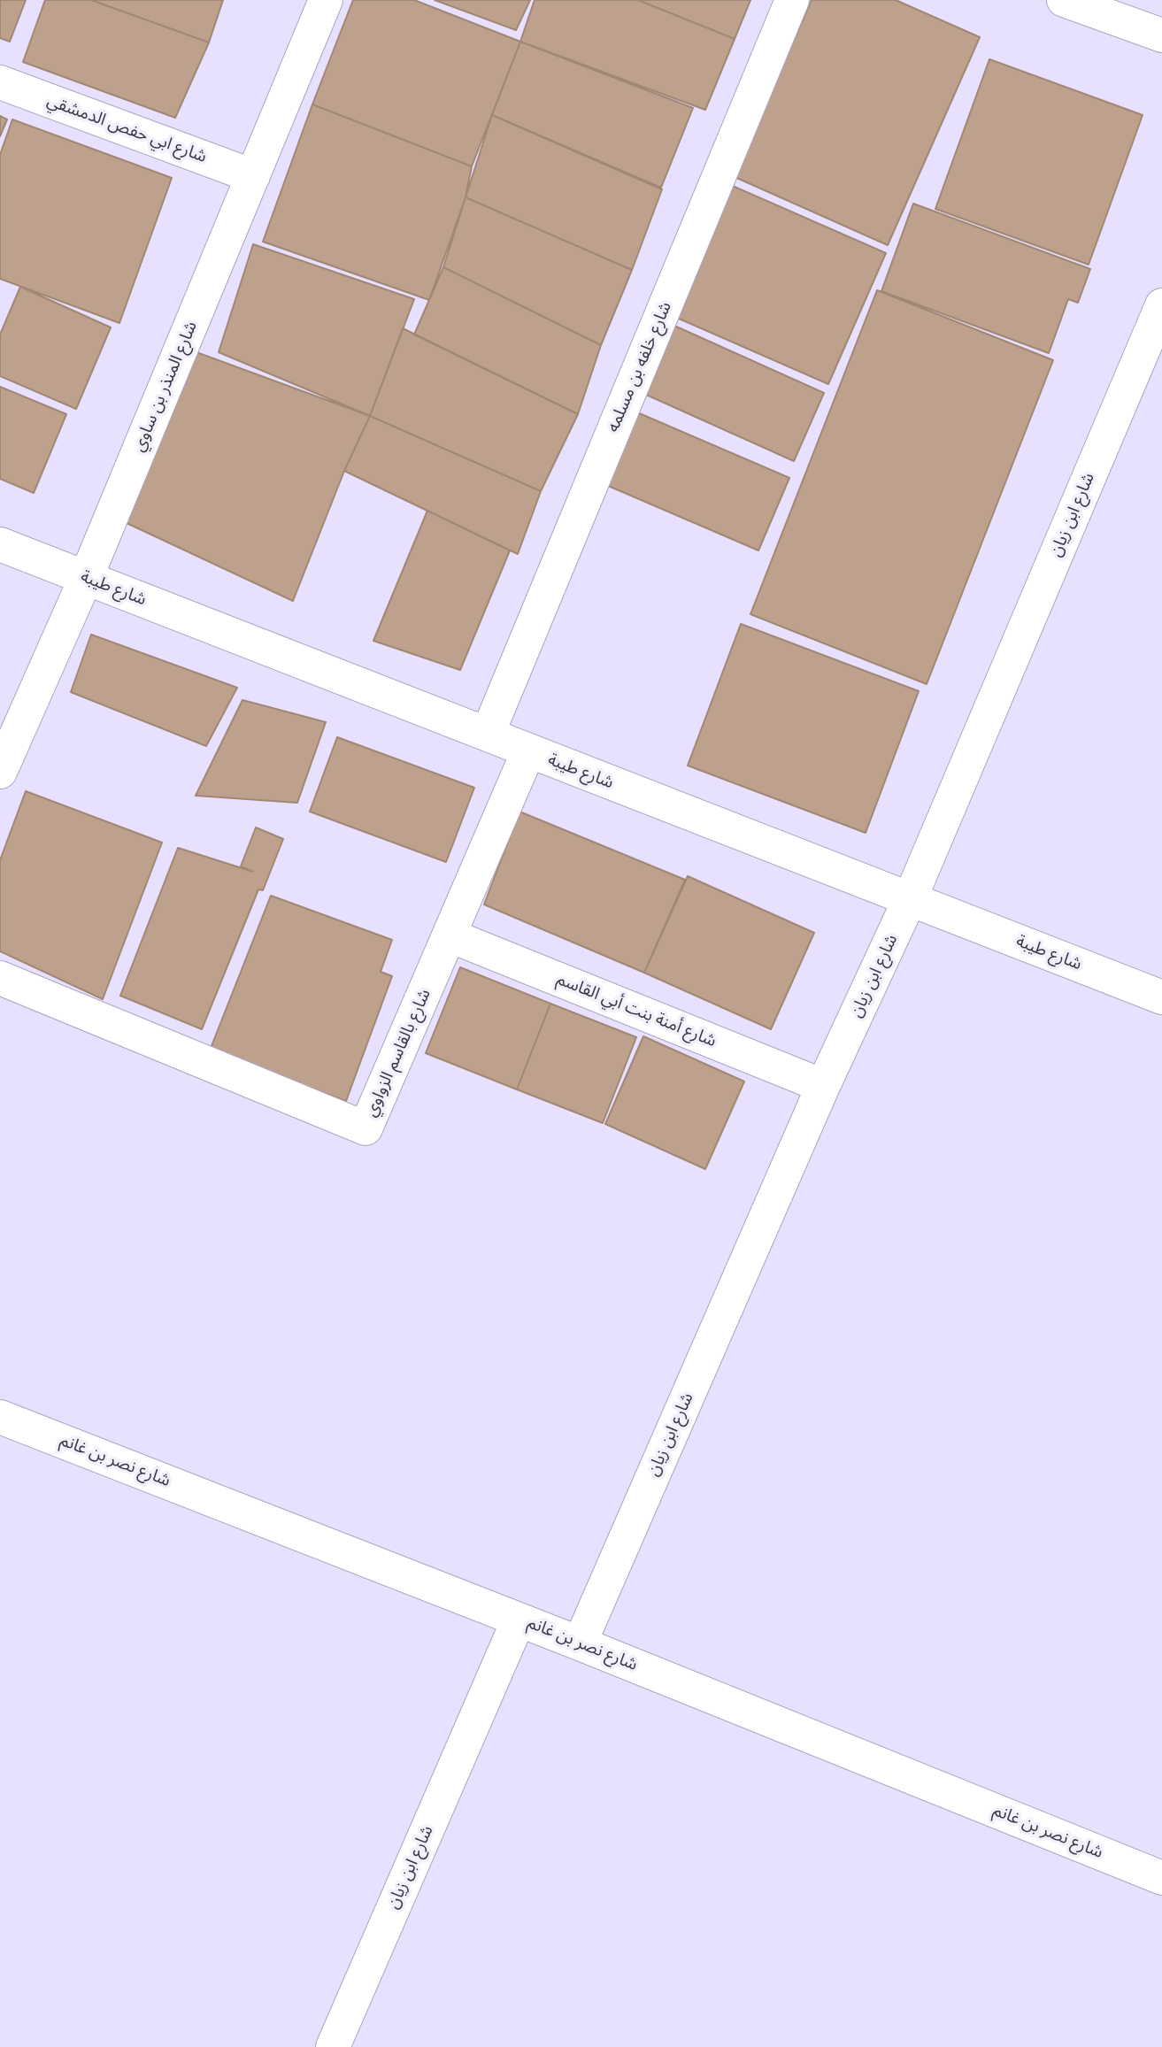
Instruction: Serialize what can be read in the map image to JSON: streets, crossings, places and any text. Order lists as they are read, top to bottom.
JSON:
{
  "streets": {
    "street": [
      "شارع ابي حفص الدمشقي",
      "شارع خلفه بن مسلمه",
      "شارع المنذر بن ساوي",
      "شارع ابن زيان",
      "شارع طيبة",
      "شارع أمنة بنت أبي القاسم",
      "شارع بالقاسم الزواوي",
      "شارع نصر بن غانم"
    ]
  },
  "crossings": [
    ["شارع ابي حفص الدمشقي", "شارع المنذر بن ساوي"],
    ["شارع خلفه بن مسلمه", "شارع طيبة"],
    ["شارع المنذر بن ساوي", "شارع طيبة"],
    ["شارع ابن زيان", "شارع طيبة"],
    ["شارع ابن زيان", "شارع أمنة بنت أبي القاسم"],
    ["شارع ابن زيان", "شارع نصر بن غانم"],
    ["شارع طيبة", "شارع بالقاسم الزواوي"],
    ["شارع أمنة بنت أبي القاسم", "شارع بالقاسم الزواوي"]
  ]
}
